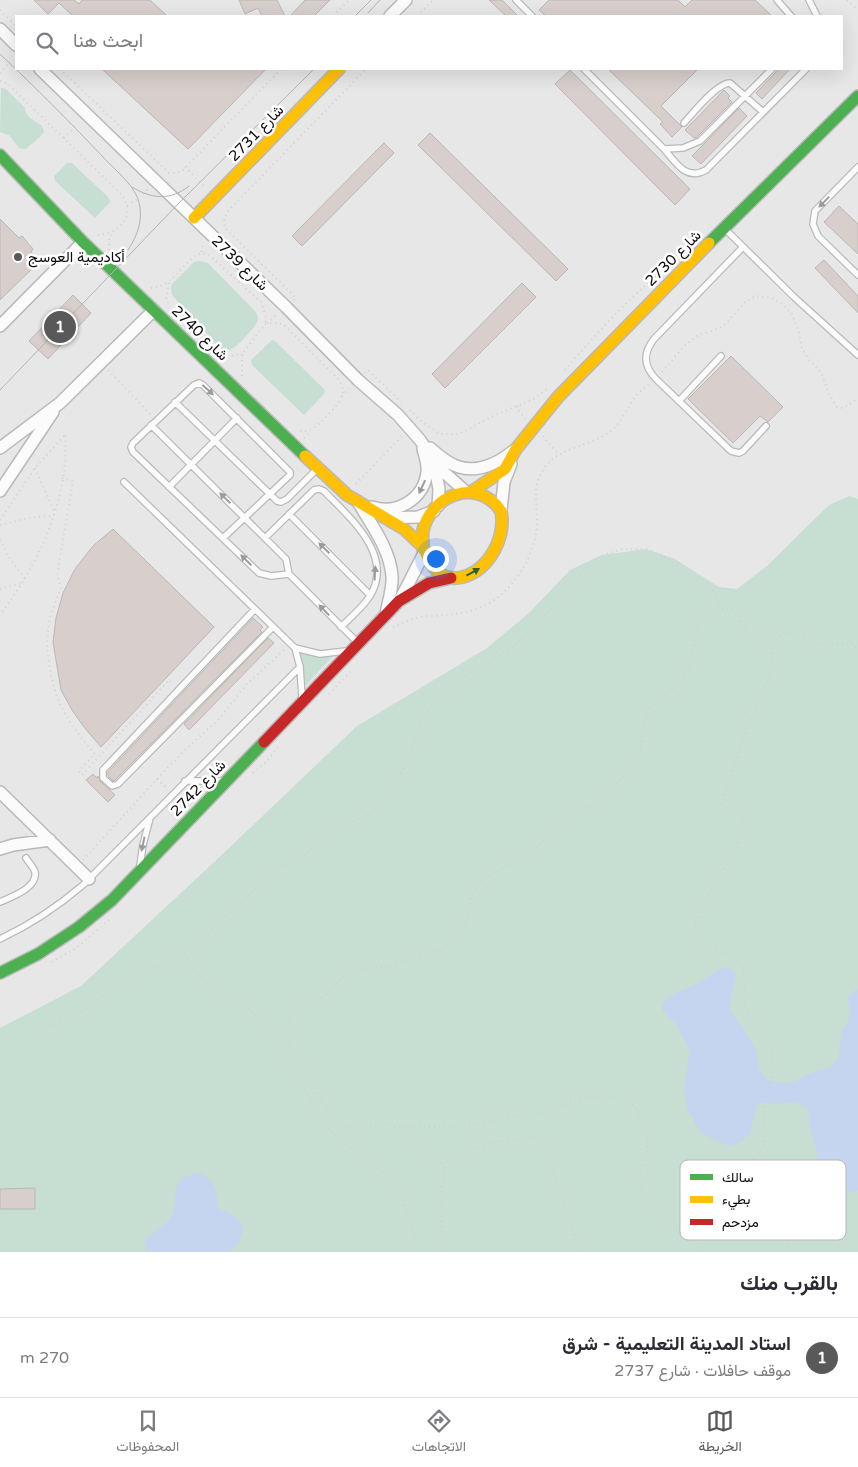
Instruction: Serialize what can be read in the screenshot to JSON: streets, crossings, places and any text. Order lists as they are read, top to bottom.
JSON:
{
  "streets": {
    "street": [
      "شارع 2731",
      "شارع 2730",
      "شارع 2739",
      "شارع 2740",
      "شارع 2742"
    ]
  },
  "crossings": [
    ["شارع 2731", "شارع 2739"],
    ["شارع 2730", "شارع 2739"],
    ["شارع 2730", "شارع 2740"],
    ["شارع 2730", "شارع 2742"],
    ["شارع 2739", "شارع 2740"],
    ["شارع 2739", "شارع 2742"],
    ["شارع 2740", "شارع 2742"]
  ],
  "places": ["أكاديمية العوسج"],
  "legend": ["سالك", "بطيء", "مزدحم"],
  "page": {
    "search": "ابحث هنا",
    "pins": "1",
    "heading": "بالقرب منك",
    "list": [
      {
        "mark": "1",
        "name": "استاد المدينة التعليمية - شرق",
        "note": "موقف حافلات · شارع 2737",
        "value": "270 m"
      }
    ],
    "nav": ["الخريطة", "الاتجاهات", "المحفوظات"]
  }
}
